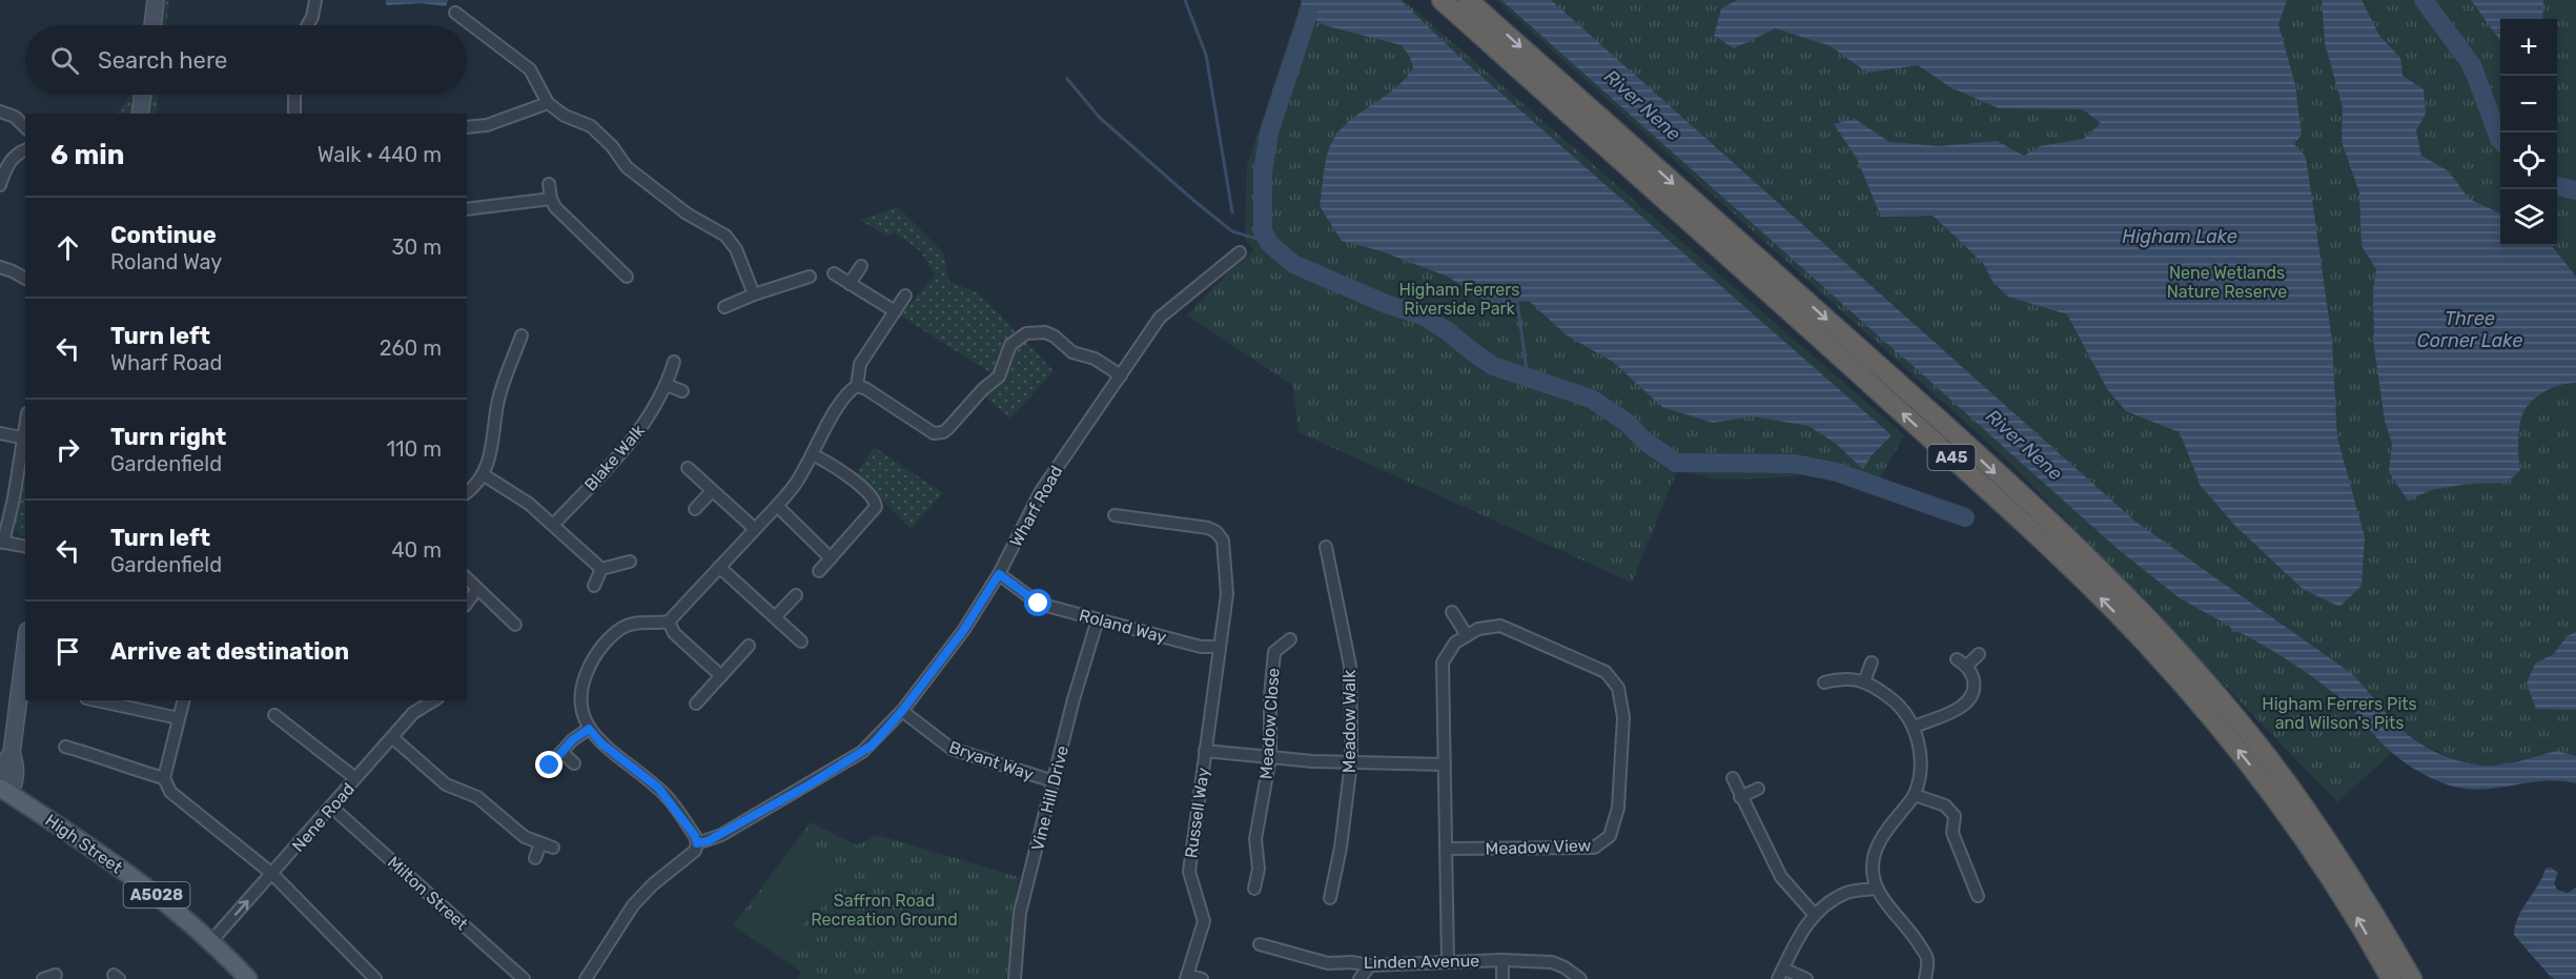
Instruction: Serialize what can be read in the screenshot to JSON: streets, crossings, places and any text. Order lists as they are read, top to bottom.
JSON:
{
  "streets": {
    "highway": ["A45"],
    "main road": ["High Street", "A5028"],
    "street": [
      "Blake Walk",
      "Wharf Road",
      "Roland Way",
      "Meadow Walk",
      "Meadow Close",
      "Bryant Way",
      "Vine Hill Drive",
      "Russell Way",
      "Nene Road",
      "Meadow View",
      "Milton Street",
      "Linden Avenue"
    ]
  },
  "crossings": [
    ["Wharf Road", "Roland Way"],
    ["Wharf Road", "Bryant Way"],
    ["Roland Way", "Vine Hill Drive"],
    ["Roland Way", "Russell Way"],
    ["Bryant Way", "Vine Hill Drive"],
    ["Nene Road", "High Street"],
    ["Nene Road", "Milton Street"]
  ],
  "water": ["River Nene", "Higham Lake", "Three Corner Lake"],
  "parks": [
    "Nene Wetlands Nature Reserve",
    "Higham Ferrers Riverside Park",
    "Higham Ferrers Pits and Wilson's Pits",
    "Saffron Road Recreation Ground"
  ],
  "page": {
    "map_buttons": ["+", "−"],
    "search": "Search here",
    "heading": ["6 min", "Walk · 440 m"],
    "list": [
      ["Continue", "Roland Way", "30 m"],
      ["Turn left", "Wharf Road", "260 m"],
      ["Turn right", "Gardenfield", "110 m"],
      ["Turn left", "Gardenfield", "40 m"],
      "Arrive at destination"
    ]
  }
}
